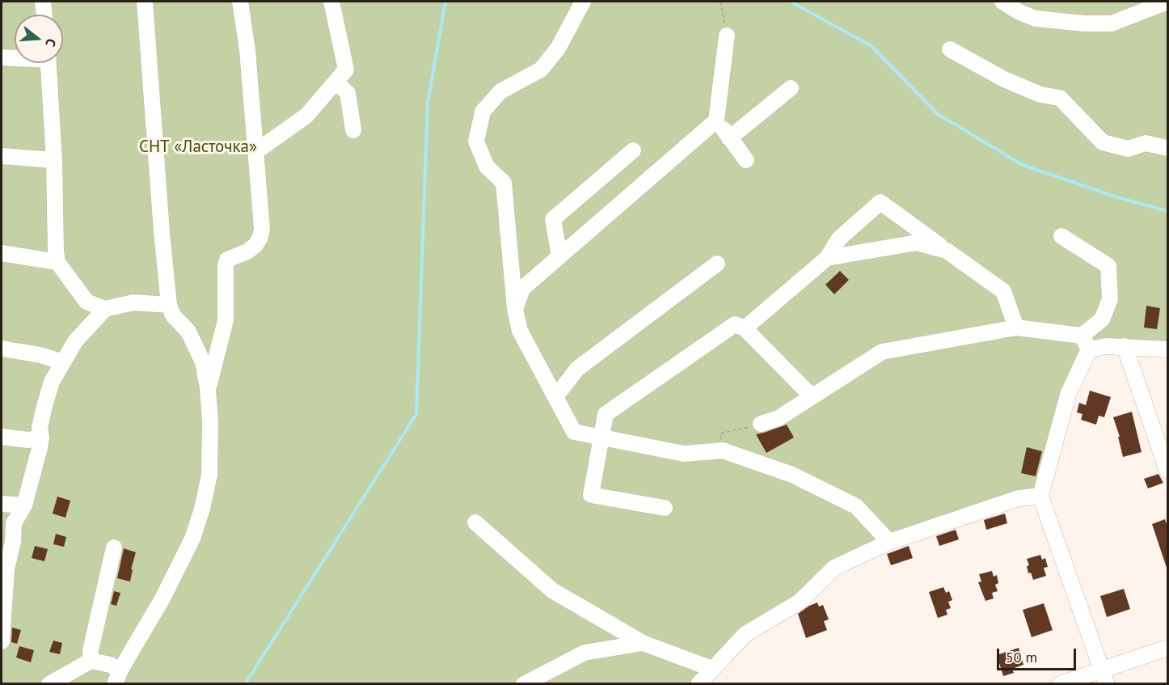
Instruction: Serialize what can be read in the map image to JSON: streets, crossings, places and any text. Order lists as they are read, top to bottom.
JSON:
{
  "parks": ["СНТ «Ласточка»"],
  "scale_bar": "50 m",
  "north": "right"
}
